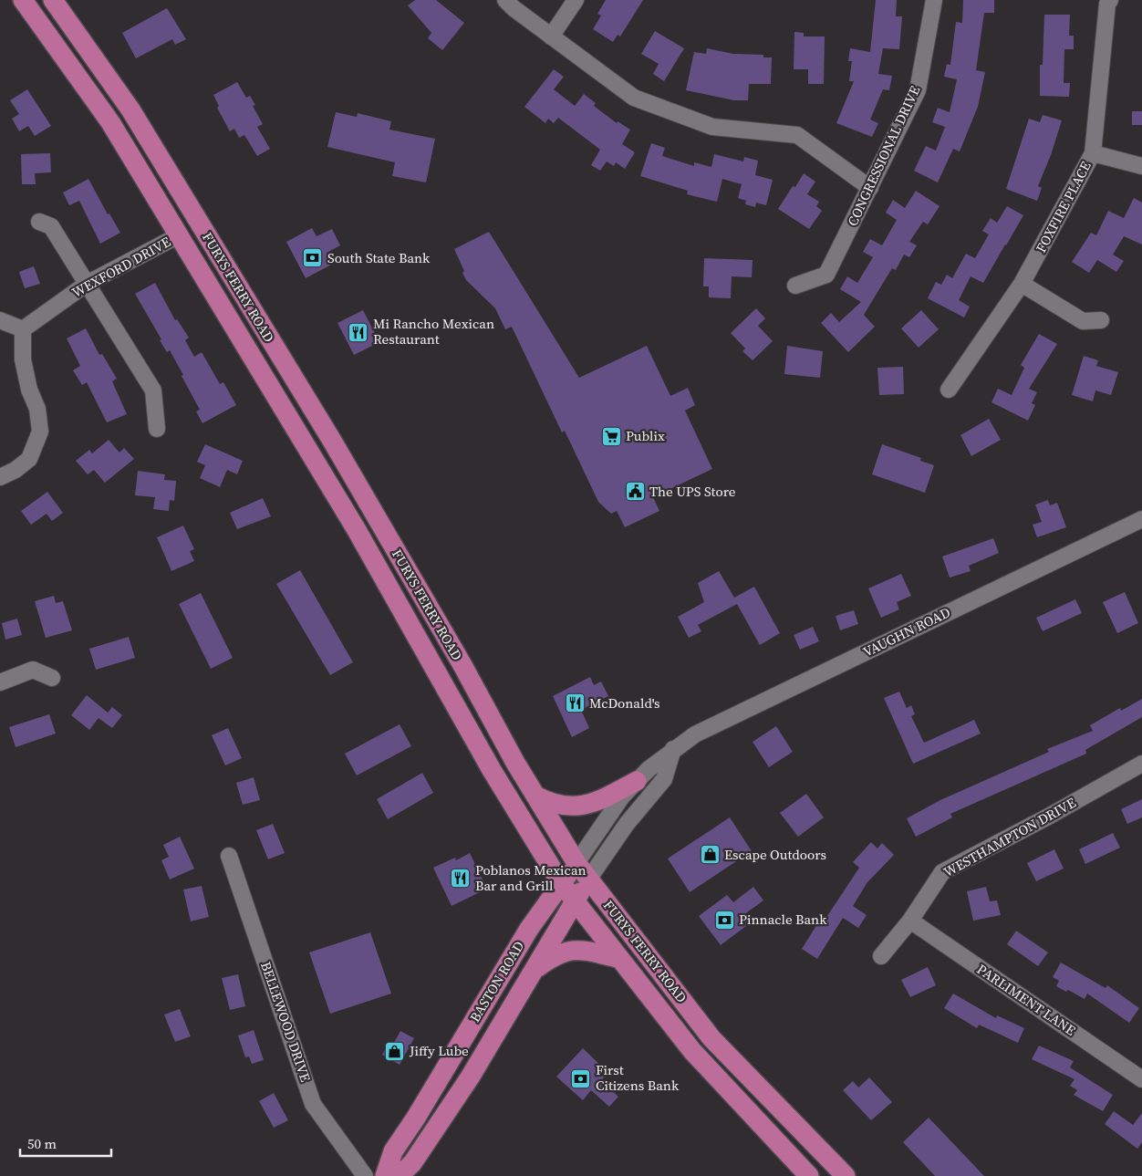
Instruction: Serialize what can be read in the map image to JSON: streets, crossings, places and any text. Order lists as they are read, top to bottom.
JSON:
{
  "streets": {
    "main road": ["FURYS FERRY ROAD", "BASTON ROAD"],
    "street": [
      "CONGRESSIONAL DRIVE",
      "FOXFIRE PLACE",
      "WEXFORD DRIVE",
      "VAUGHN ROAD",
      "WESTHAMPTON DRIVE",
      "PARLIMENT LANE",
      "BELLEWOOD DRIVE"
    ]
  },
  "crossings": [
    ["WEXFORD DRIVE", "FURYS FERRY ROAD"],
    ["FURYS FERRY ROAD", "VAUGHN ROAD"],
    ["FURYS FERRY ROAD", "BASTON ROAD"],
    ["VAUGHN ROAD", "BASTON ROAD"],
    ["WESTHAMPTON DRIVE", "PARLIMENT LANE"]
  ],
  "places": {
    "bank": ["South State Bank", "Pinnacle Bank", "First Citizens Bank"],
    "restaurant": ["Mi Rancho Mexican Restaurant", "McDonald's", "Poblanos Mexican Bar and Grill"],
    "supermarket": ["Publix"],
    "public building": ["The UPS Store"],
    "shop": ["Escape Outdoors", "Jiffy Lube"]
  },
  "scale_bar": "50 m"
}
